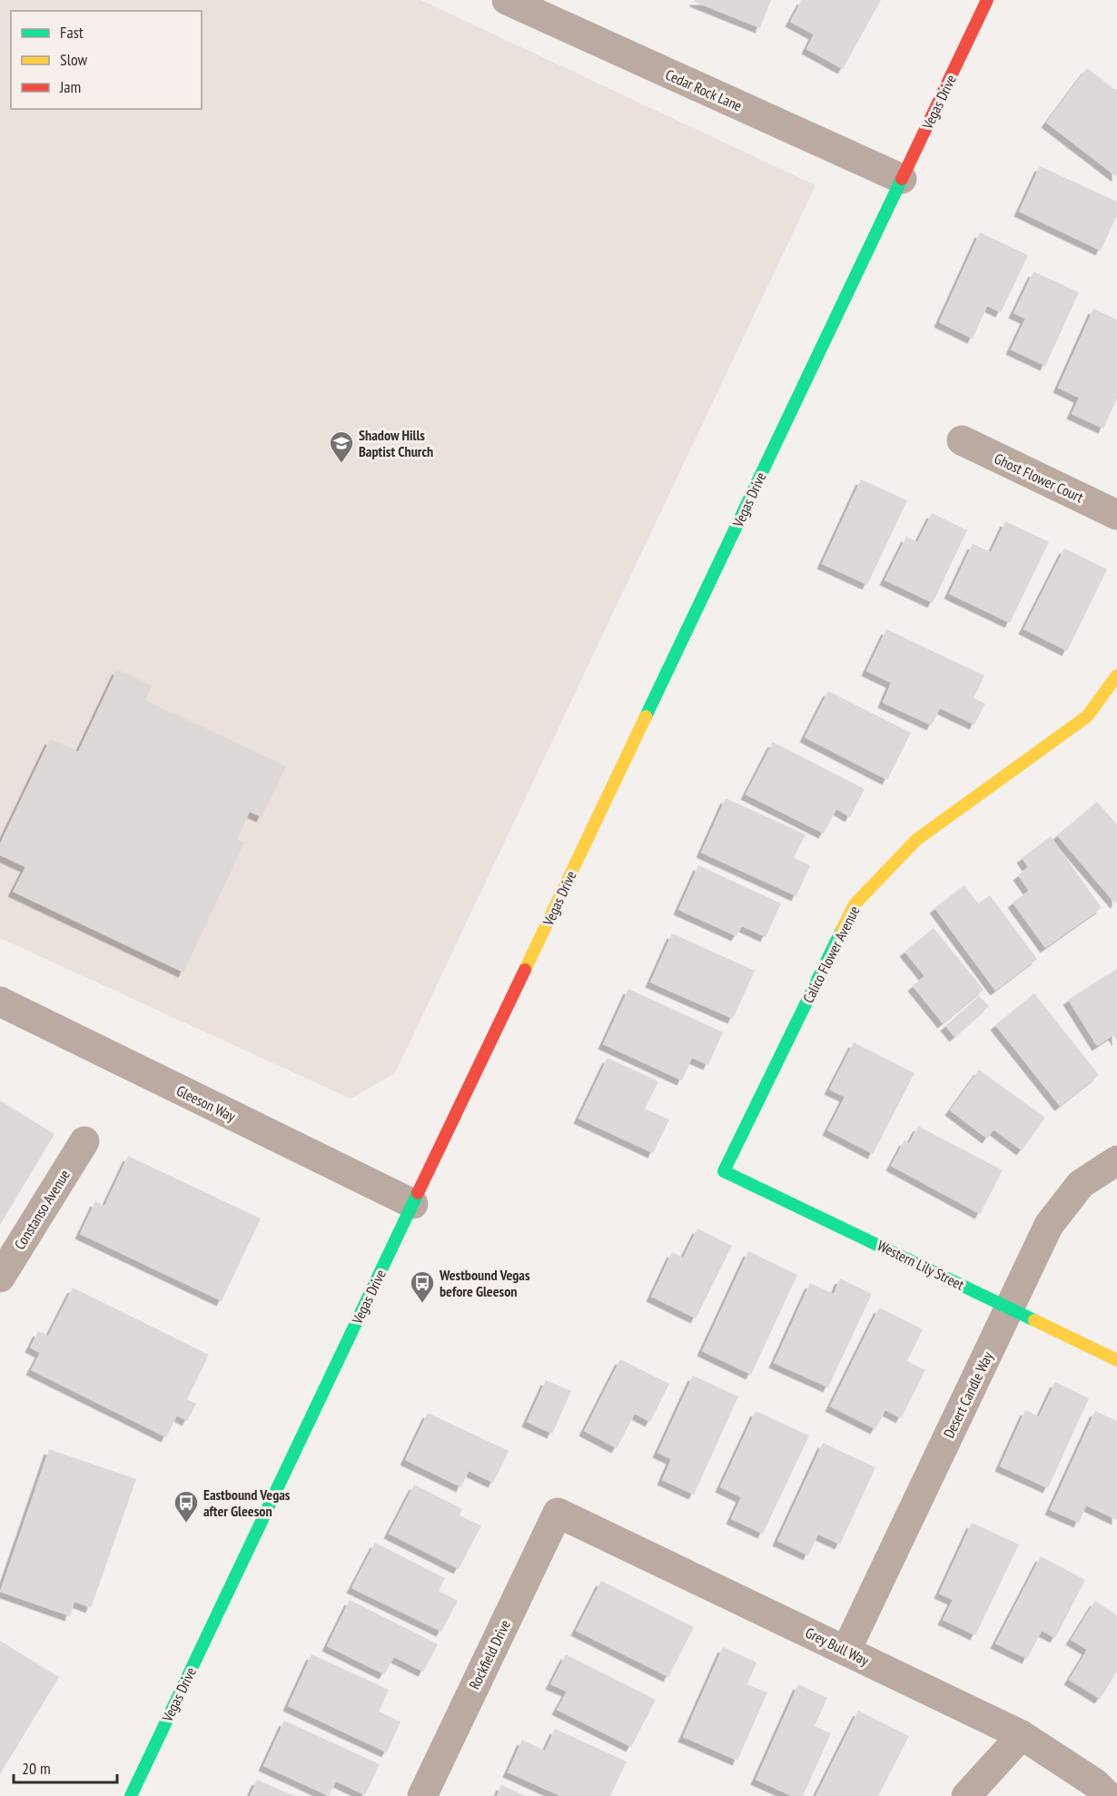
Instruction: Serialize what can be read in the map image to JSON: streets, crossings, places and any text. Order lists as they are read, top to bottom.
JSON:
{
  "streets": {
    "main road": ["Vegas Drive", "Calico Flower Avenue", "Western Lily Street"],
    "street": [
      "Cedar Rock Lane",
      "Ghost Flower Court",
      "Gleeson Way",
      "Constanso Avenue",
      "Desert Candle Way",
      "Grey Bull Way",
      "Rockfield Drive"
    ]
  },
  "crossings": [
    ["Cedar Rock Lane", "Vegas Drive"],
    ["Vegas Drive", "Gleeson Way"],
    ["Calico Flower Avenue", "Western Lily Street"],
    ["Western Lily Street", "Desert Candle Way"],
    ["Desert Candle Way", "Grey Bull Way"],
    ["Grey Bull Way", "Rockfield Drive"]
  ],
  "places": {
    "school or university": ["Shadow Hills Baptist Church"],
    "bus stop": ["Westbound Vegas before Gleeson", "Eastbound Vegas after Gleeson"]
  },
  "legend": ["Fast", "Slow", "Jam"],
  "scale_bar": "20 m"
}
